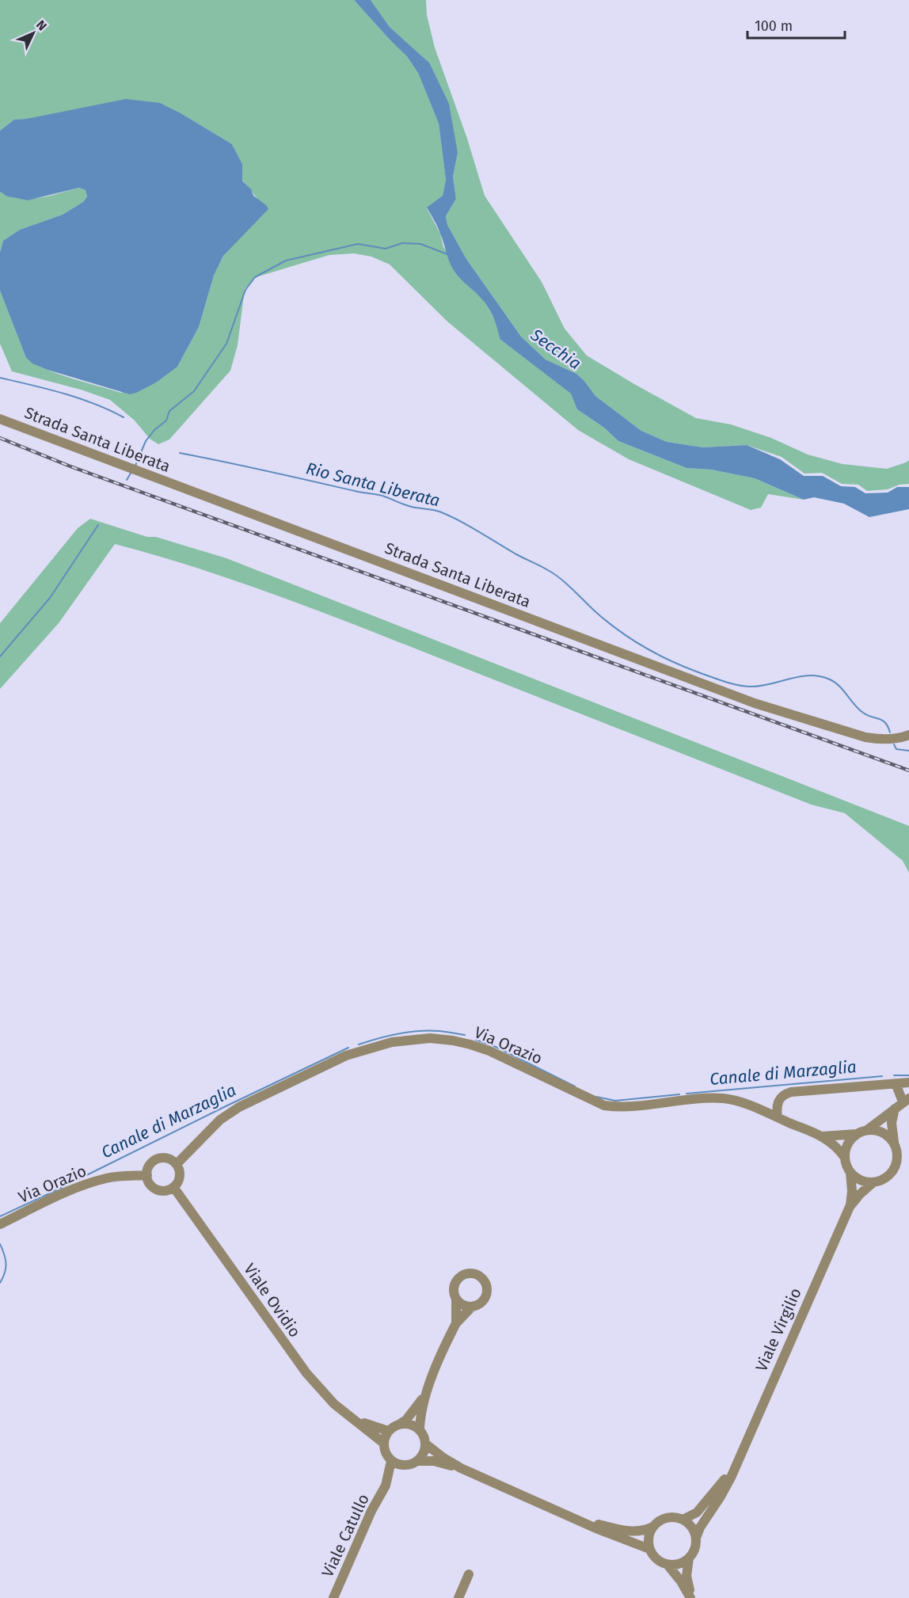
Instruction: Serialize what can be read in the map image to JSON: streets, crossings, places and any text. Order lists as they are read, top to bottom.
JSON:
{
  "streets": {
    "street": [
      "Strada Santa Liberata",
      "Via Orazio",
      "Viale Ovidio",
      "Viale Virgilio",
      "Viale Catullo"
    ]
  },
  "crossings": [
    ["Via Orazio", "Viale Ovidio"],
    ["Via Orazio", "Viale Virgilio"],
    ["Viale Ovidio", "Viale Catullo"]
  ],
  "water": ["Secchia", "Rio Santa Liberata", "Canale di Marzaglia"],
  "scale_bar": "100 m",
  "north": "top right"
}
